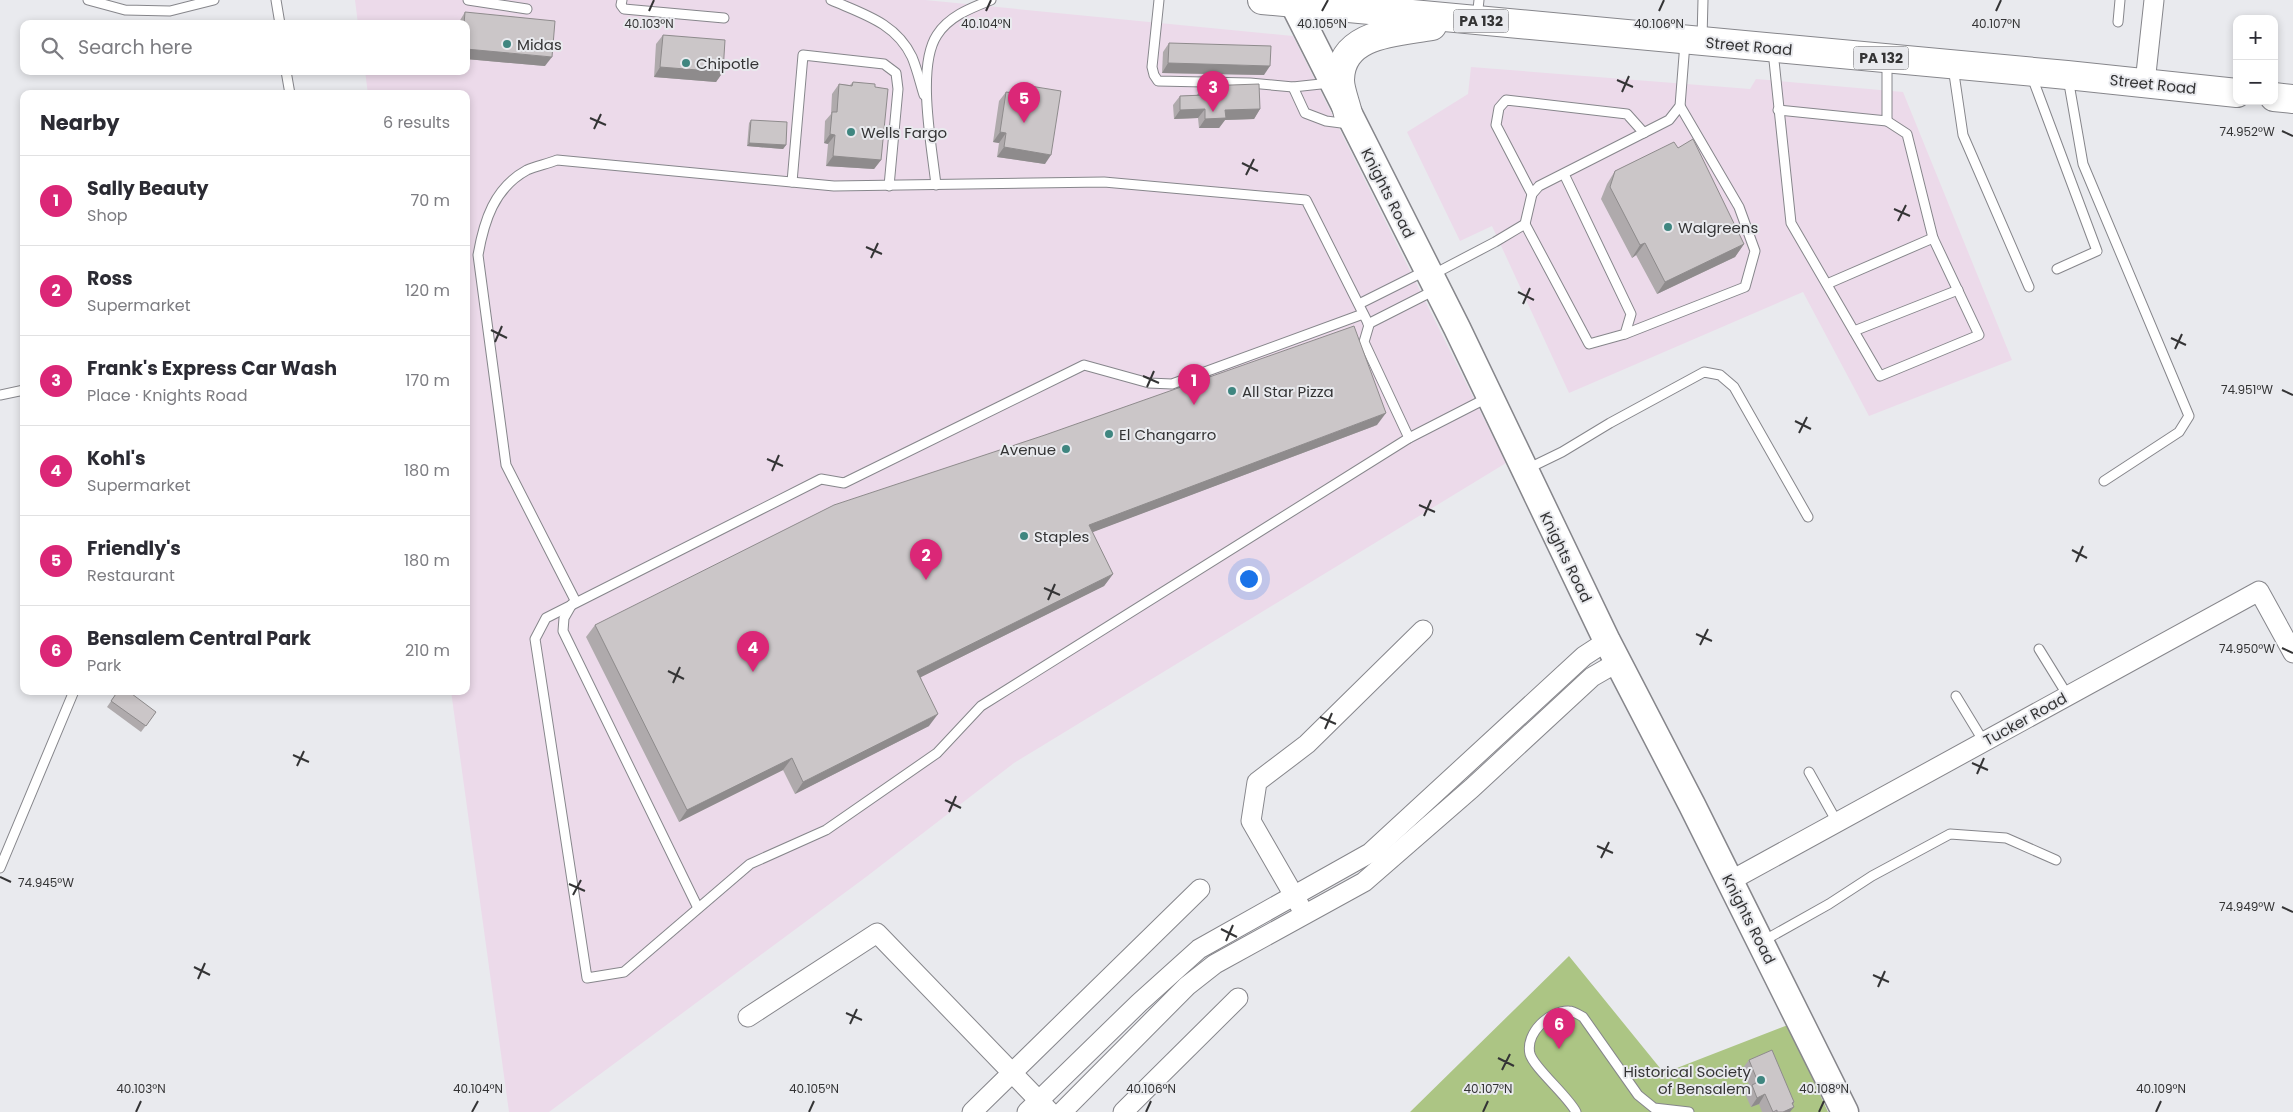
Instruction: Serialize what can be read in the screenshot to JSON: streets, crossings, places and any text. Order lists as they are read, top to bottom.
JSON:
{
  "streets": {
    "main road": ["PA 132", "Street Road", "Knights Road"],
    "street": ["Tucker Road"]
  },
  "crossings": [
    ["Street Road", "Knights Road"],
    ["Knights Road", "Tucker Road"]
  ],
  "places": [
    "Midas",
    "Chipotle",
    "Wells Fargo",
    "Walgreens",
    "All Star Pizza",
    "El Changarro",
    "Avenue",
    "Staples",
    "Historical Society of Bensalem"
  ],
  "page": {
    "map_buttons": ["+", "−"],
    "search": "Search here",
    "pins": [
      "3",
      "5",
      "1",
      "2",
      "4",
      "6"
    ],
    "heading": ["Nearby", "6 results"],
    "list": [
      {
        "mark": "1",
        "name": "Sally Beauty",
        "note": "Shop",
        "value": "70 m"
      },
      {
        "mark": "2",
        "name": "Ross",
        "note": "Supermarket",
        "value": "120 m"
      },
      {
        "mark": "3",
        "name": "Frank's Express Car Wash",
        "note": "Place · Knights Road",
        "value": "170 m"
      },
      {
        "mark": "4",
        "name": "Kohl's",
        "note": "Supermarket",
        "value": "180 m"
      },
      {
        "mark": "5",
        "name": "Friendly's",
        "note": "Restaurant",
        "value": "180 m"
      },
      {
        "mark": "6",
        "name": "Bensalem Central Park",
        "note": "Park",
        "value": "210 m"
      }
    ]
  },
  "coordinates": [
    "40.103°N",
    "40.104°N",
    "40.105°N",
    "40.106°N",
    "40.107°N",
    "74.952°W",
    "74.951°W",
    "74.950°W",
    "74.945°W",
    "74.949°W",
    "40.108°N",
    "40.109°N"
  ]
}
